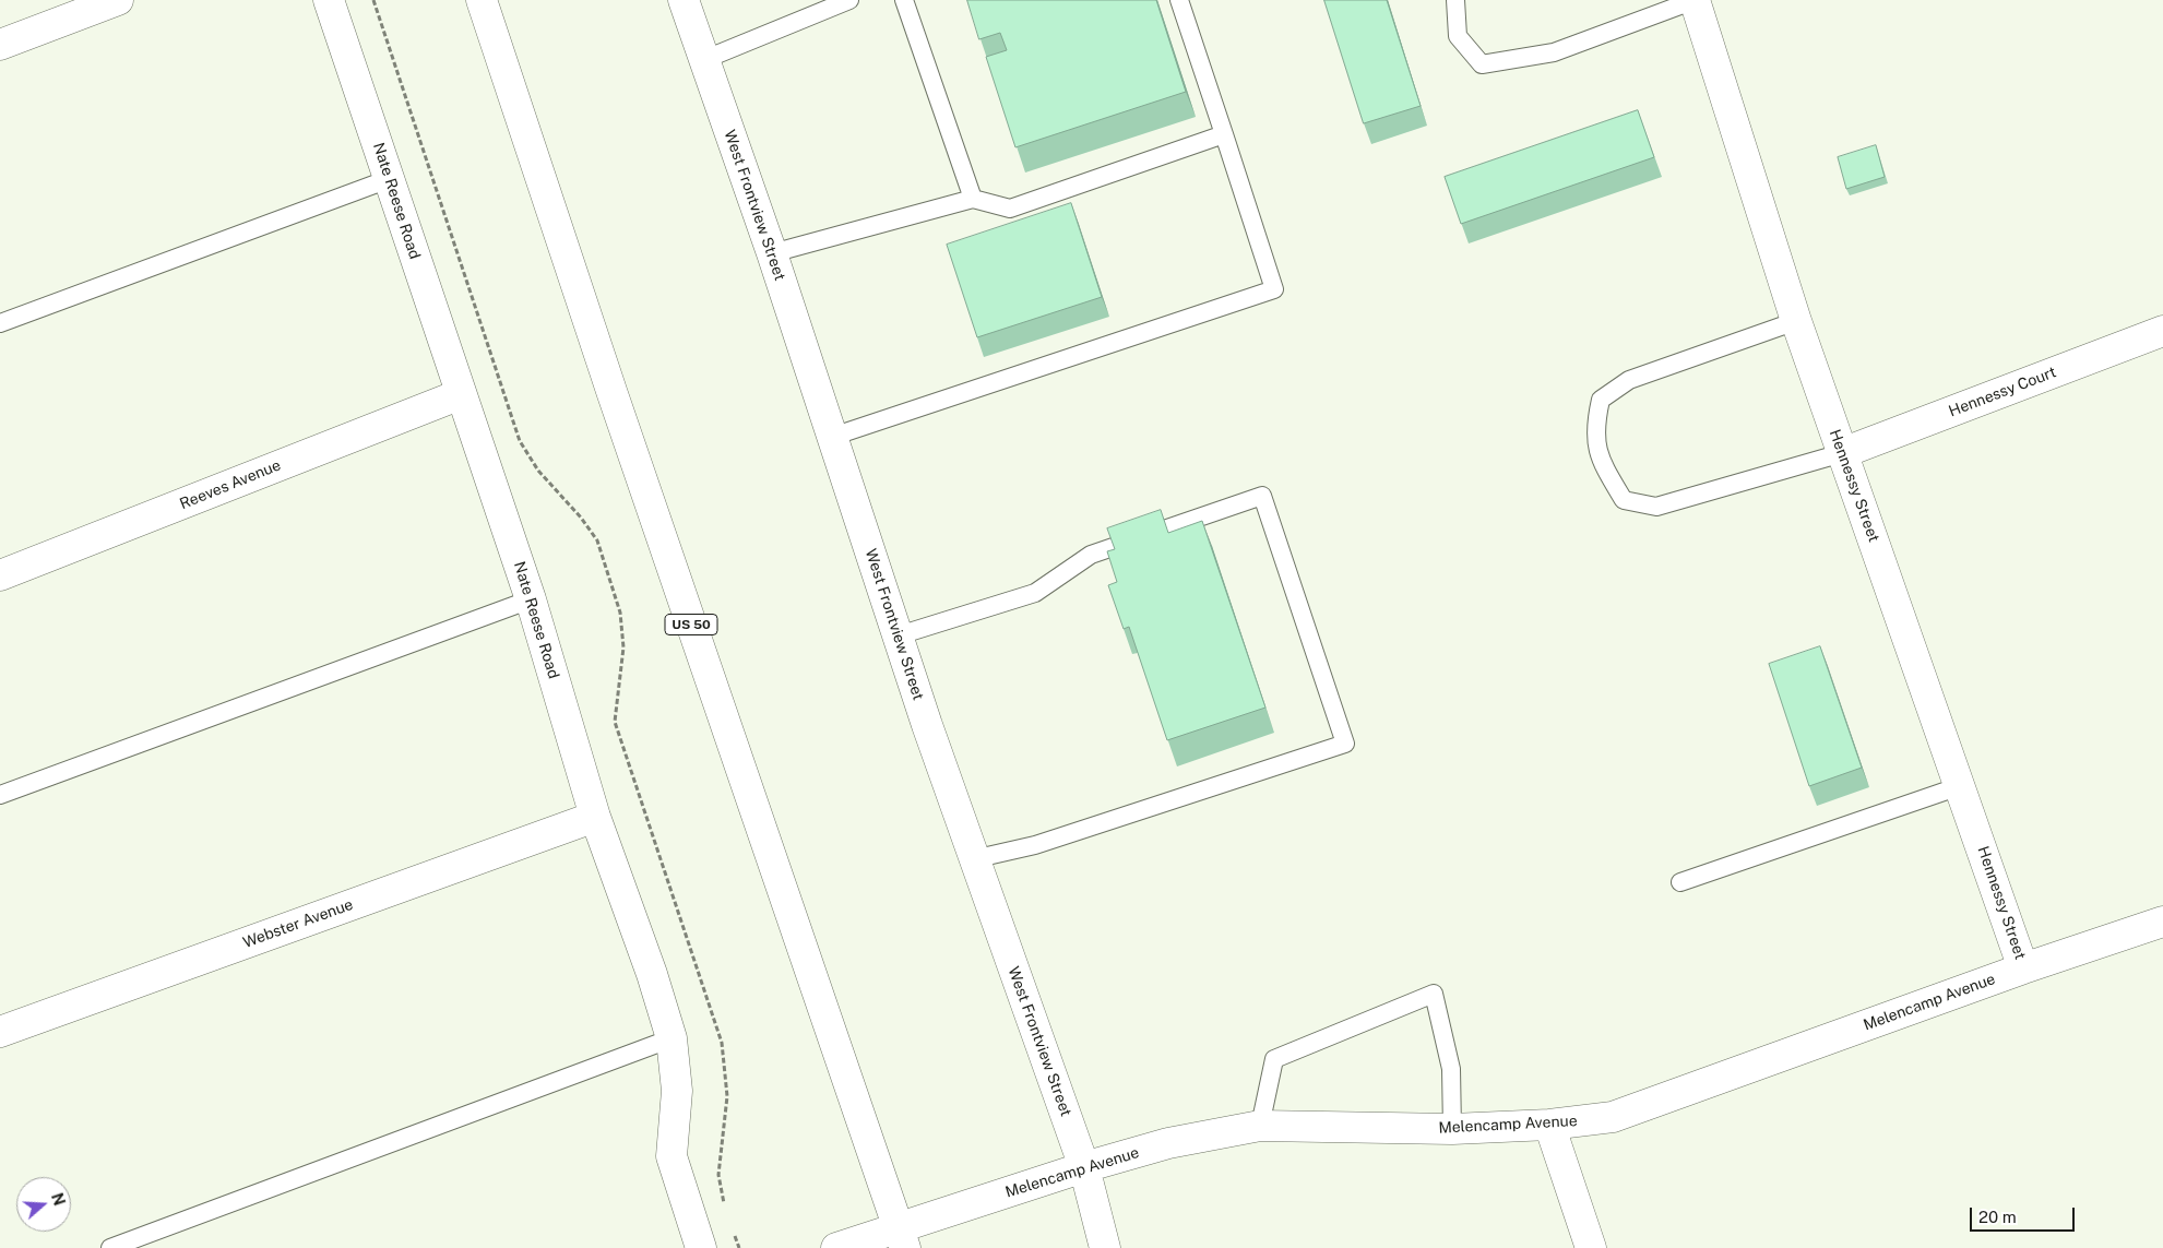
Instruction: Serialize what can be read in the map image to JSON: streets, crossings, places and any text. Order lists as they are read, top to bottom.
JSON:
{
  "streets": {
    "main road": [
      "Nate Reese Road",
      "West Frontview Street",
      "Hennessy Court",
      "Reeves Avenue",
      "Hennessy Street",
      "US 50",
      "Webster Avenue",
      "Melencamp Avenue"
    ]
  },
  "crossings": [
    ["Nate Reese Road", "Reeves Avenue"],
    ["Nate Reese Road", "Webster Avenue"],
    ["West Frontview Street", "Melencamp Avenue"],
    ["Hennessy Court", "Hennessy Street"],
    ["Hennessy Street", "Melencamp Avenue"],
    ["US 50", "Melencamp Avenue"]
  ],
  "scale_bar": "20 m",
  "north": "right"
}
